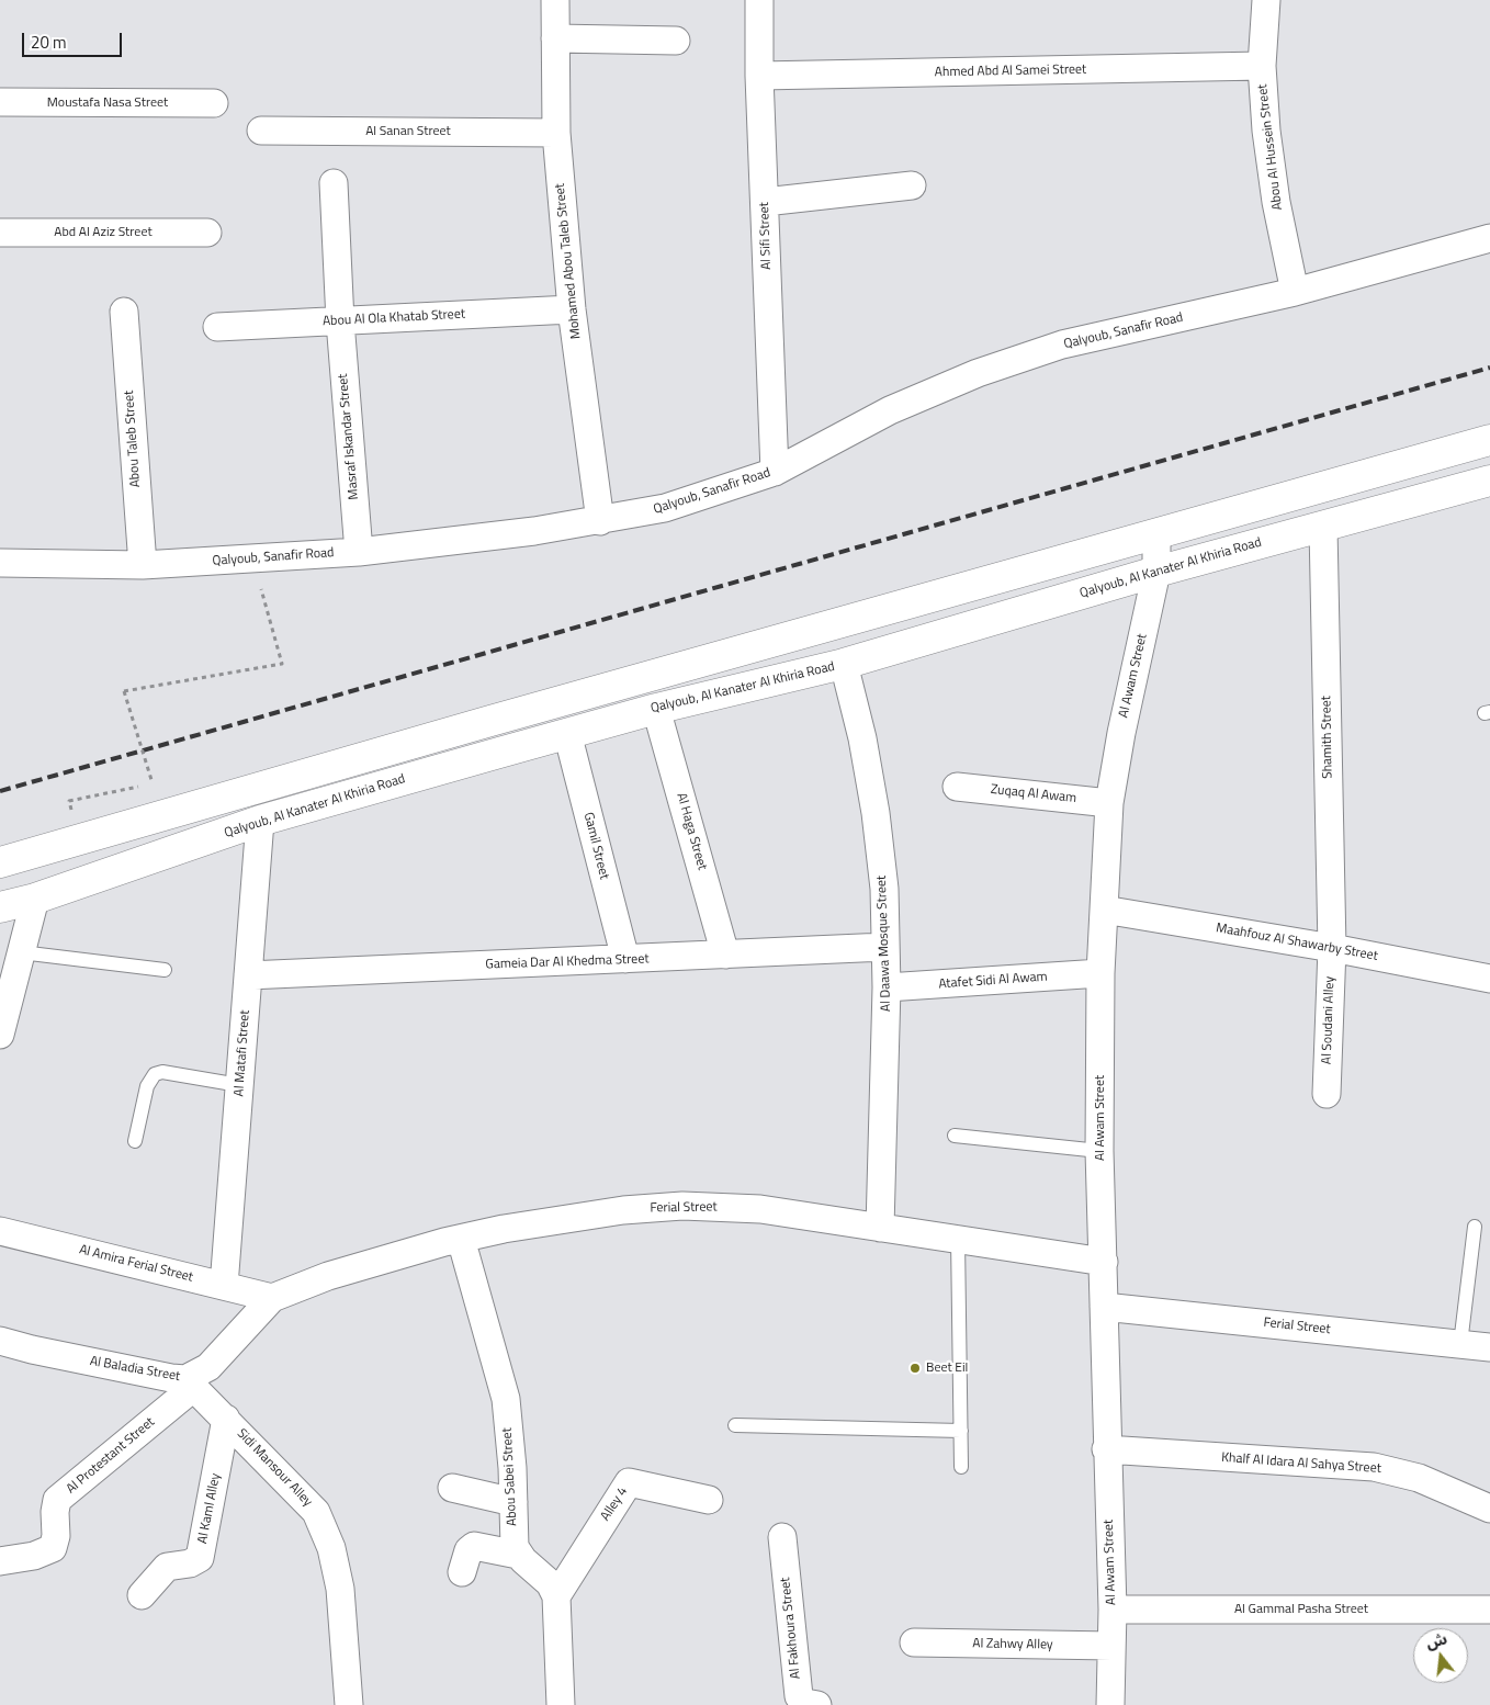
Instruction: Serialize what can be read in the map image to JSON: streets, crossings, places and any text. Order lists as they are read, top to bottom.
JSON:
{
  "streets": {
    "main road": ["Qalyoub, Al Kanater Al Khiria Road"],
    "street": [
      "Ahmed Abd Al Samei Street",
      "Moustafa Nasa Street",
      "Al Sanan Street",
      "Abou Al Hussein Street",
      "Abd Al Aziz Street",
      "Al Sifi Street",
      "Mohamed Abou Taleb Street",
      "Abou Al Ola Khatab Street",
      "Qalyoub, Sanafir Road",
      "Masraf Iskandar Street",
      "Abou Taleb Street",
      "Al Awam Street",
      "Shamith Street",
      "Zuqaq Al Awam",
      "Al Haga Street",
      "Gamil Street",
      "Maahfouz Al Shawarby Street",
      "Al Daawa Mosque Street",
      "Gameia Dar Al Khedma Street",
      "Atafet Sidi Al Awam",
      "Al Soudani Alley",
      "Al Matafi Street",
      "Ferial Street",
      "Al Amira Ferial Street",
      "Al Baladia Street",
      "Al Protestant Street",
      "Khalf Al Idara Al Sahya Street",
      "Sidi Mansour Alley",
      "Abou Sabei Street",
      "Alley 4",
      "Al Kaml Alley",
      "Al Gammal Pasha Street",
      "Al Fakhoura Street",
      "Al Zahwy Alley"
    ]
  },
  "crossings": [
    ["Ahmed Abd Al Samei Street", "Abou Al Hussein Street"],
    ["Ahmed Abd Al Samei Street", "Al Sifi Street"],
    ["Al Sanan Street", "Mohamed Abou Taleb Street"],
    ["Abou Al Hussein Street", "Qalyoub, Sanafir Road"],
    ["Al Sifi Street", "Qalyoub, Sanafir Road"],
    ["Mohamed Abou Taleb Street", "Abou Al Ola Khatab Street"],
    ["Mohamed Abou Taleb Street", "Qalyoub, Sanafir Road"],
    ["Abou Al Ola Khatab Street", "Masraf Iskandar Street"],
    ["Qalyoub, Sanafir Road", "Masraf Iskandar Street"],
    ["Qalyoub, Sanafir Road", "Abou Taleb Street"],
    ["Qalyoub, Al Kanater Al Khiria Road", "Al Awam Street"],
    ["Qalyoub, Al Kanater Al Khiria Road", "Shamith Street"],
    ["Qalyoub, Al Kanater Al Khiria Road", "Al Haga Street"],
    ["Qalyoub, Al Kanater Al Khiria Road", "Gamil Street"],
    ["Qalyoub, Al Kanater Al Khiria Road", "Al Daawa Mosque Street"],
    ["Qalyoub, Al Kanater Al Khiria Road", "Al Matafi Street"],
    ["Al Awam Street", "Zuqaq Al Awam"],
    ["Al Awam Street", "Maahfouz Al Shawarby Street"],
    ["Al Awam Street", "Atafet Sidi Al Awam"],
    ["Al Awam Street", "Ferial Street"],
    ["Al Awam Street", "Khalf Al Idara Al Sahya Street"],
    ["Al Awam Street", "Al Gammal Pasha Street"],
    ["Al Awam Street", "Al Zahwy Alley"],
    ["Shamith Street", "Maahfouz Al Shawarby Street"],
    ["Shamith Street", "Al Soudani Alley"],
    ["Al Haga Street", "Gameia Dar Al Khedma Street"],
    ["Gamil Street", "Gameia Dar Al Khedma Street"],
    ["Maahfouz Al Shawarby Street", "Al Soudani Alley"],
    ["Al Daawa Mosque Street", "Gameia Dar Al Khedma Street"],
    ["Al Daawa Mosque Street", "Atafet Sidi Al Awam"],
    ["Al Daawa Mosque Street", "Ferial Street"],
    ["Gameia Dar Al Khedma Street", "Al Matafi Street"],
    ["Al Matafi Street", "Al Amira Ferial Street"],
    ["Ferial Street", "Al Amira Ferial Street"],
    ["Ferial Street", "Al Baladia Street"],
    ["Ferial Street", "Abou Sabei Street"],
    ["Al Amira Ferial Street", "Al Baladia Street"],
    ["Al Baladia Street", "Al Protestant Street"],
    ["Al Baladia Street", "Sidi Mansour Alley"],
    ["Al Protestant Street", "Sidi Mansour Alley"],
    ["Sidi Mansour Alley", "Al Kaml Alley"]
  ],
  "places": ["Beet Eil"],
  "scale_bar": "20 m",
  "north": "top"
}
